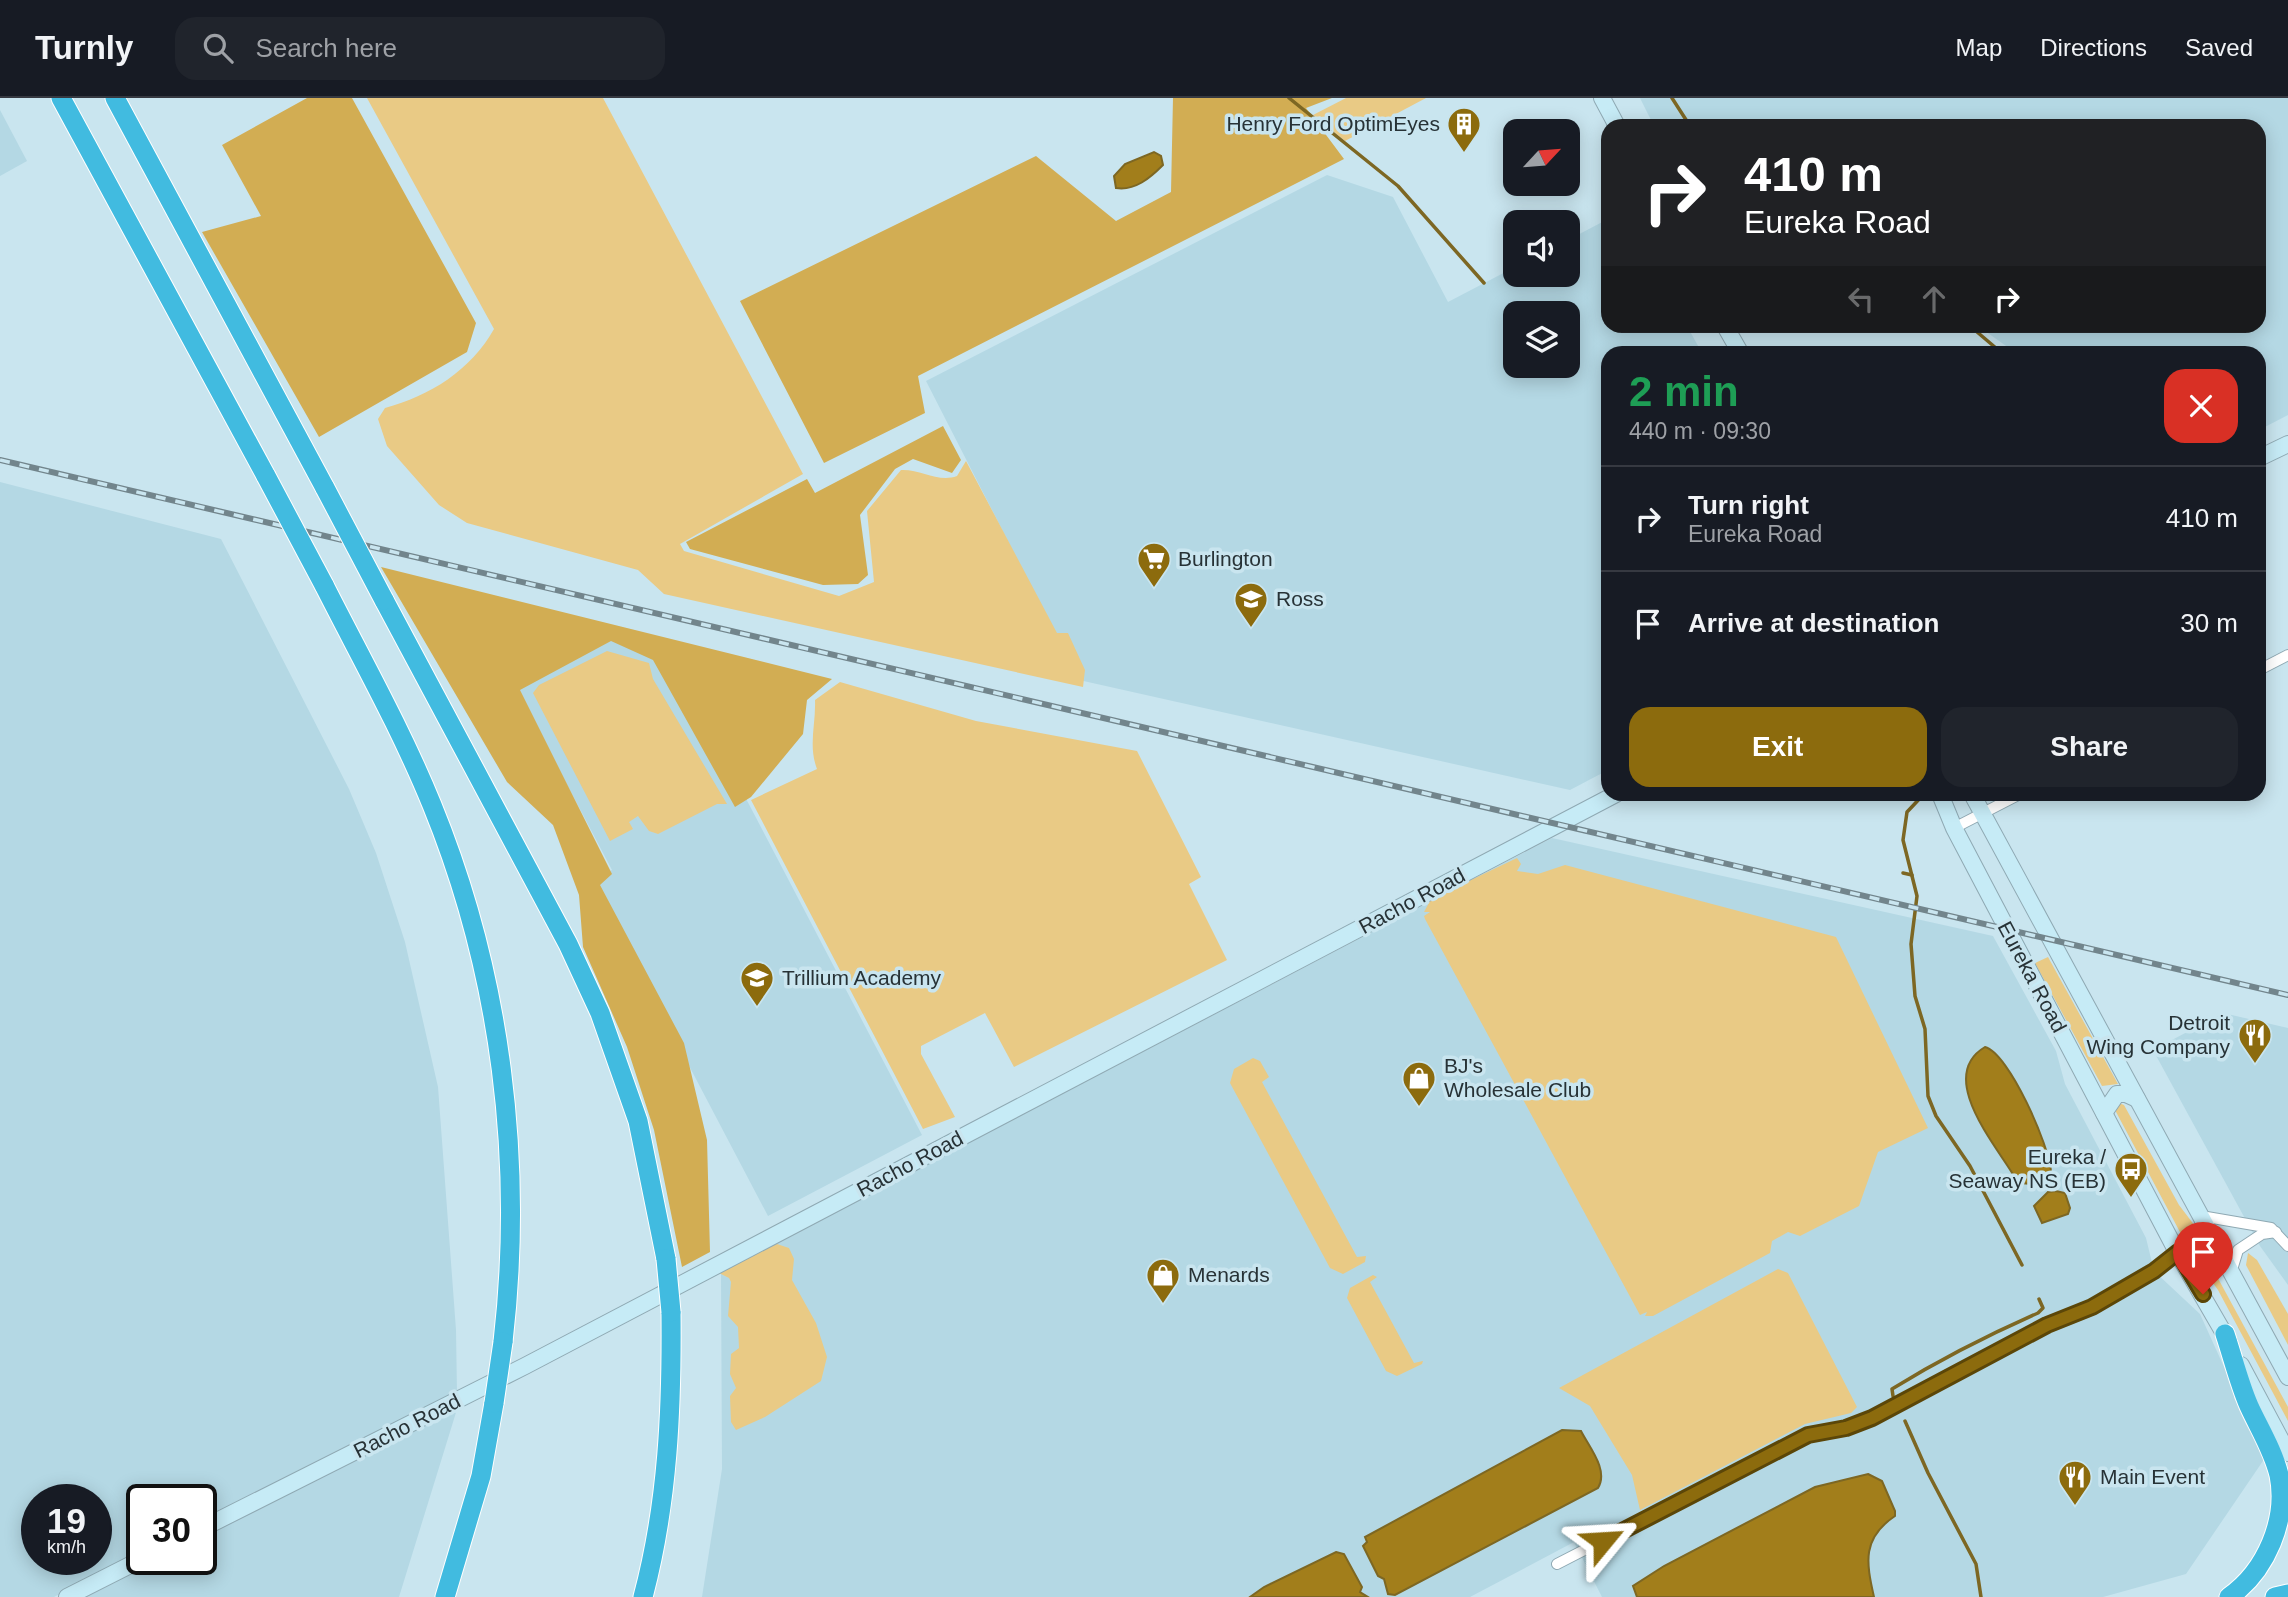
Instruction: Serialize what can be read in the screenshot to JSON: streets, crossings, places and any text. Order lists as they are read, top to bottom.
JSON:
{
  "streets": {
    "street": ["Racho Road", "Eureka Road"]
  },
  "places": {
    "building": ["Henry Ford OptimEyes"],
    "supermarket": ["Burlington"],
    "school or university": ["Ross", "Trillium Academy"],
    "restaurant": ["Detroit Wing Company", "Main Event"],
    "shop": ["BJ's Wholesale Club", "Menards"],
    "bus stop": ["Eureka / Seaway NS (EB)"]
  },
  "north": "top right",
  "page": {
    "header": "Turnly",
    "search": "Search here",
    "nav": ["Map", "Directions", "Saved"],
    "turn": ["410 m", "Eureka Road"],
    "heading": ["2 min", "440 m · 09:30"],
    "list": [
      {
        "name": "Turn right",
        "note": "Eureka Road",
        "value": "410 m"
      },
      {
        "name": "Arrive at destination",
        "value": "30 m"
      }
    ],
    "buttons": ["Exit", "Share"],
    "speed": "19 km/h",
    "limit": "30"
  }
}
